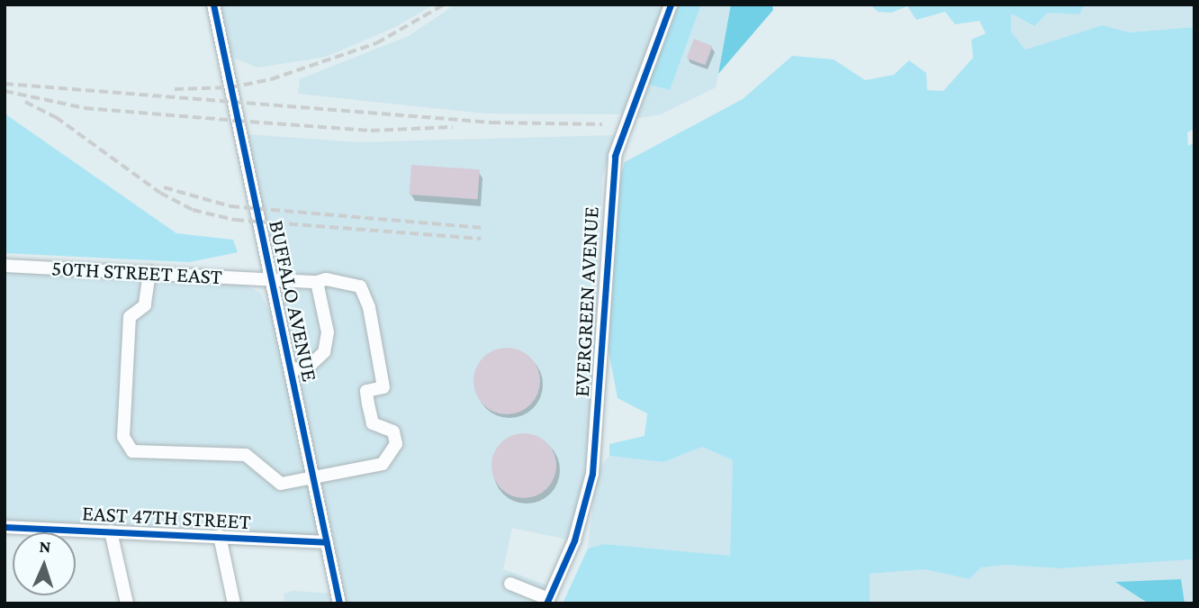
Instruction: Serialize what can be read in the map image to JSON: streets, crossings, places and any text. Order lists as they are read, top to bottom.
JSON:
{
  "streets": {
    "street": [
      "50TH STREET EAST",
      "BUFFALO AVENUE",
      "EVERGREEN AVENUE",
      "EAST 47TH STREET"
    ]
  },
  "crossings": [
    ["50TH STREET EAST", "BUFFALO AVENUE"],
    ["BUFFALO AVENUE", "EAST 47TH STREET"]
  ],
  "north": "top"
}
